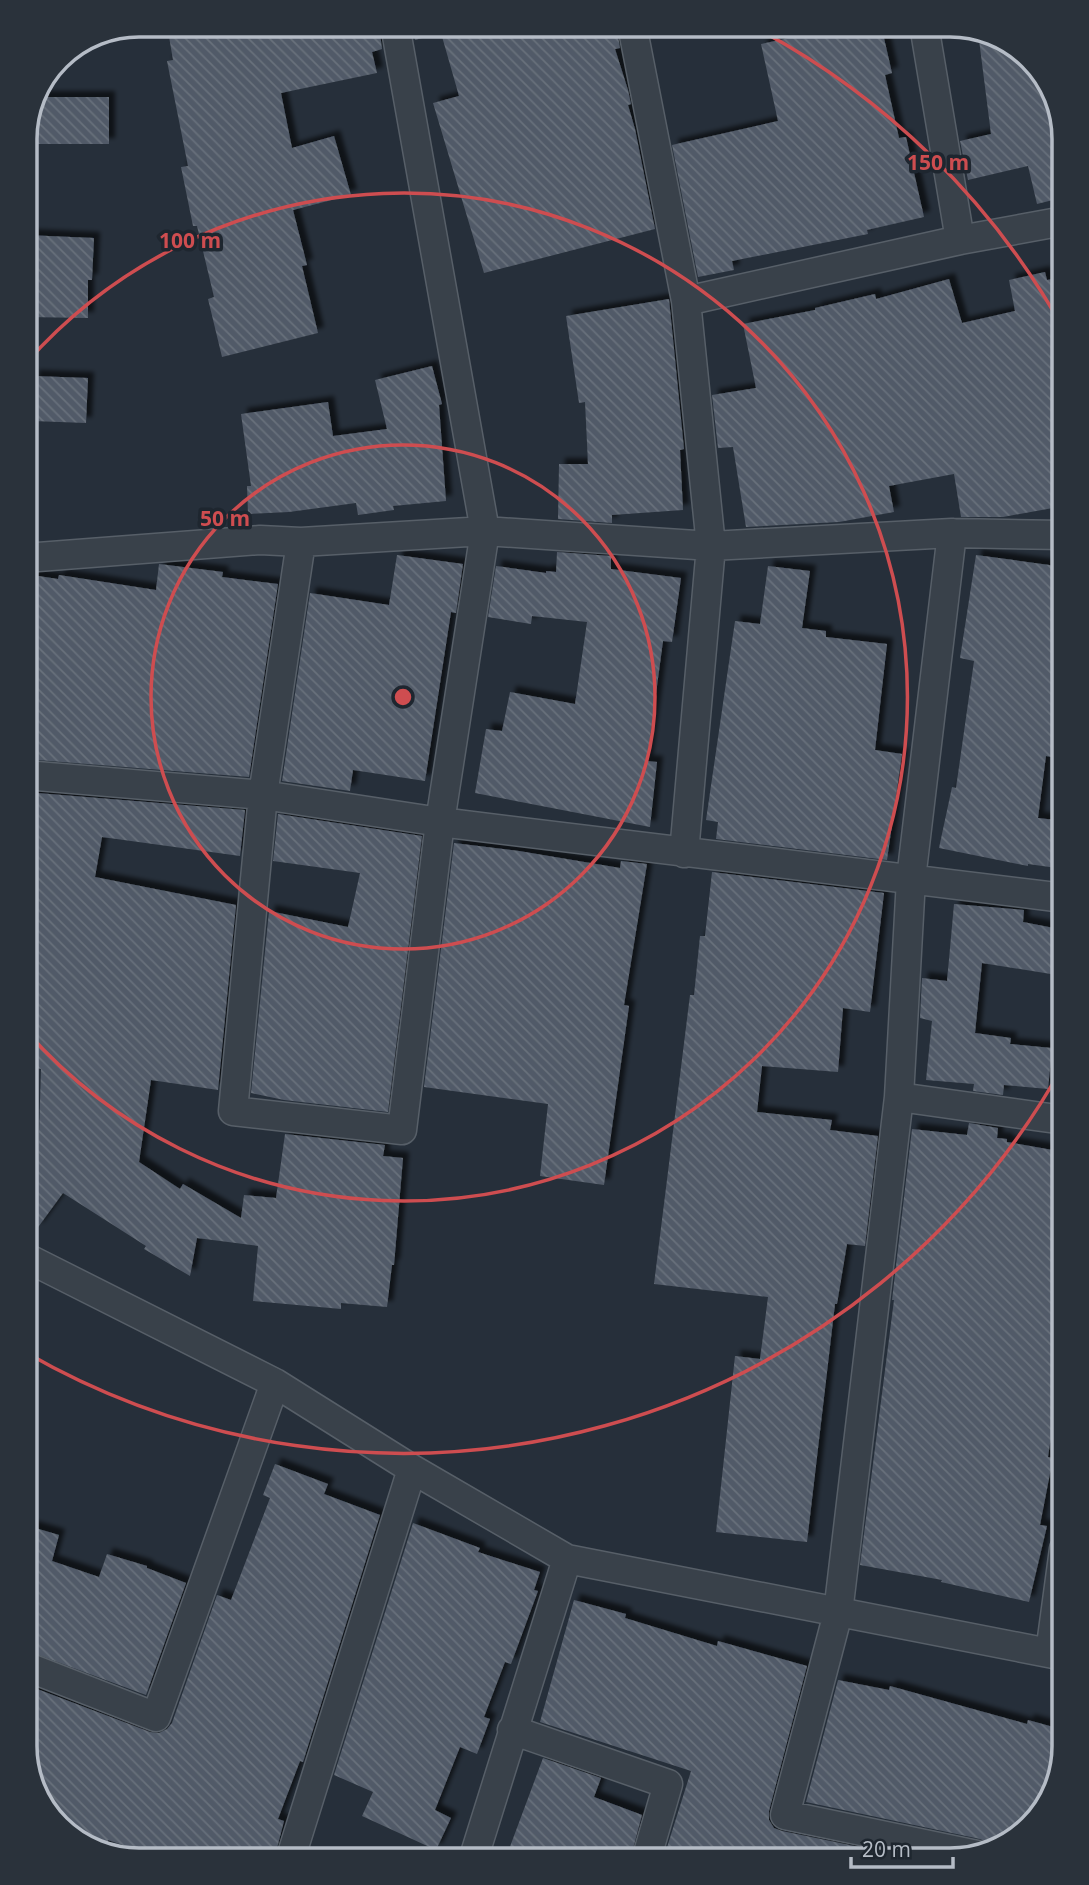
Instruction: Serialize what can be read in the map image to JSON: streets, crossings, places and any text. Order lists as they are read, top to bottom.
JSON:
{
  "scale_bar": "20 m",
  "rings": ["150 m", "100 m", "50 m"]
}
